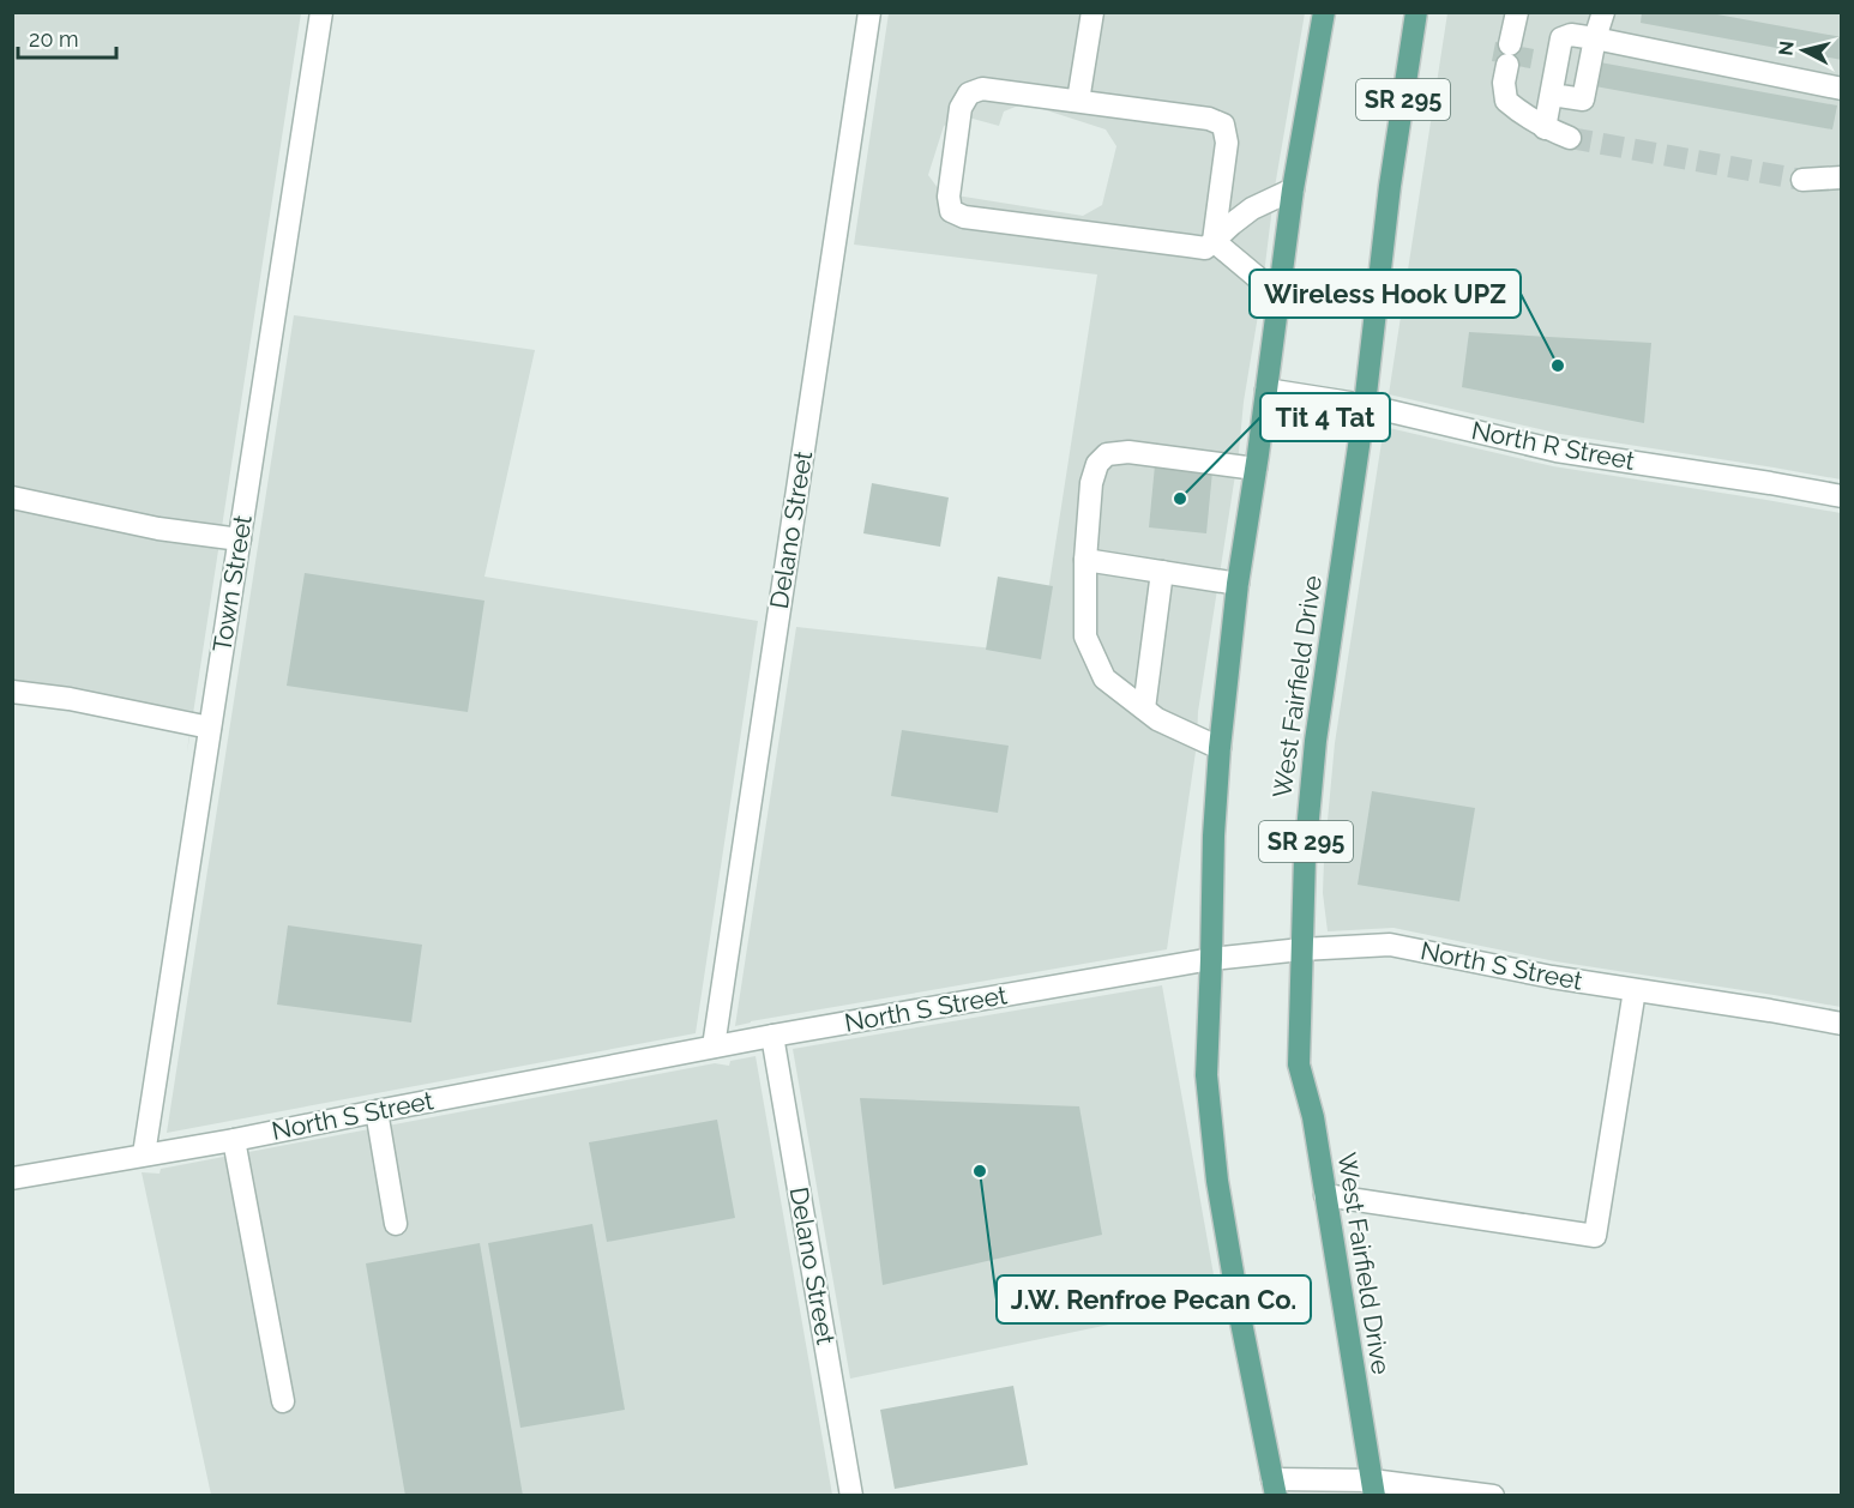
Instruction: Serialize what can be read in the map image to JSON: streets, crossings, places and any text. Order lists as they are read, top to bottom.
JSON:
{
  "streets": {
    "main road": ["SR 295", "West Fairfield Drive"],
    "street": [
      "North R Street",
      "Delano Street",
      "Town Street",
      "North S Street"
    ]
  },
  "crossings": [
    ["North R Street", "West Fairfield Drive"],
    ["Delano Street", "North S Street"],
    ["Town Street", "North S Street"],
    ["West Fairfield Drive", "North S Street"]
  ],
  "places": ["Wireless Hook UPZ", "Tit 4 Tat", "J.W. Renfroe Pecan Co."],
  "scale_bar": "20 m",
  "north": "left"
}
